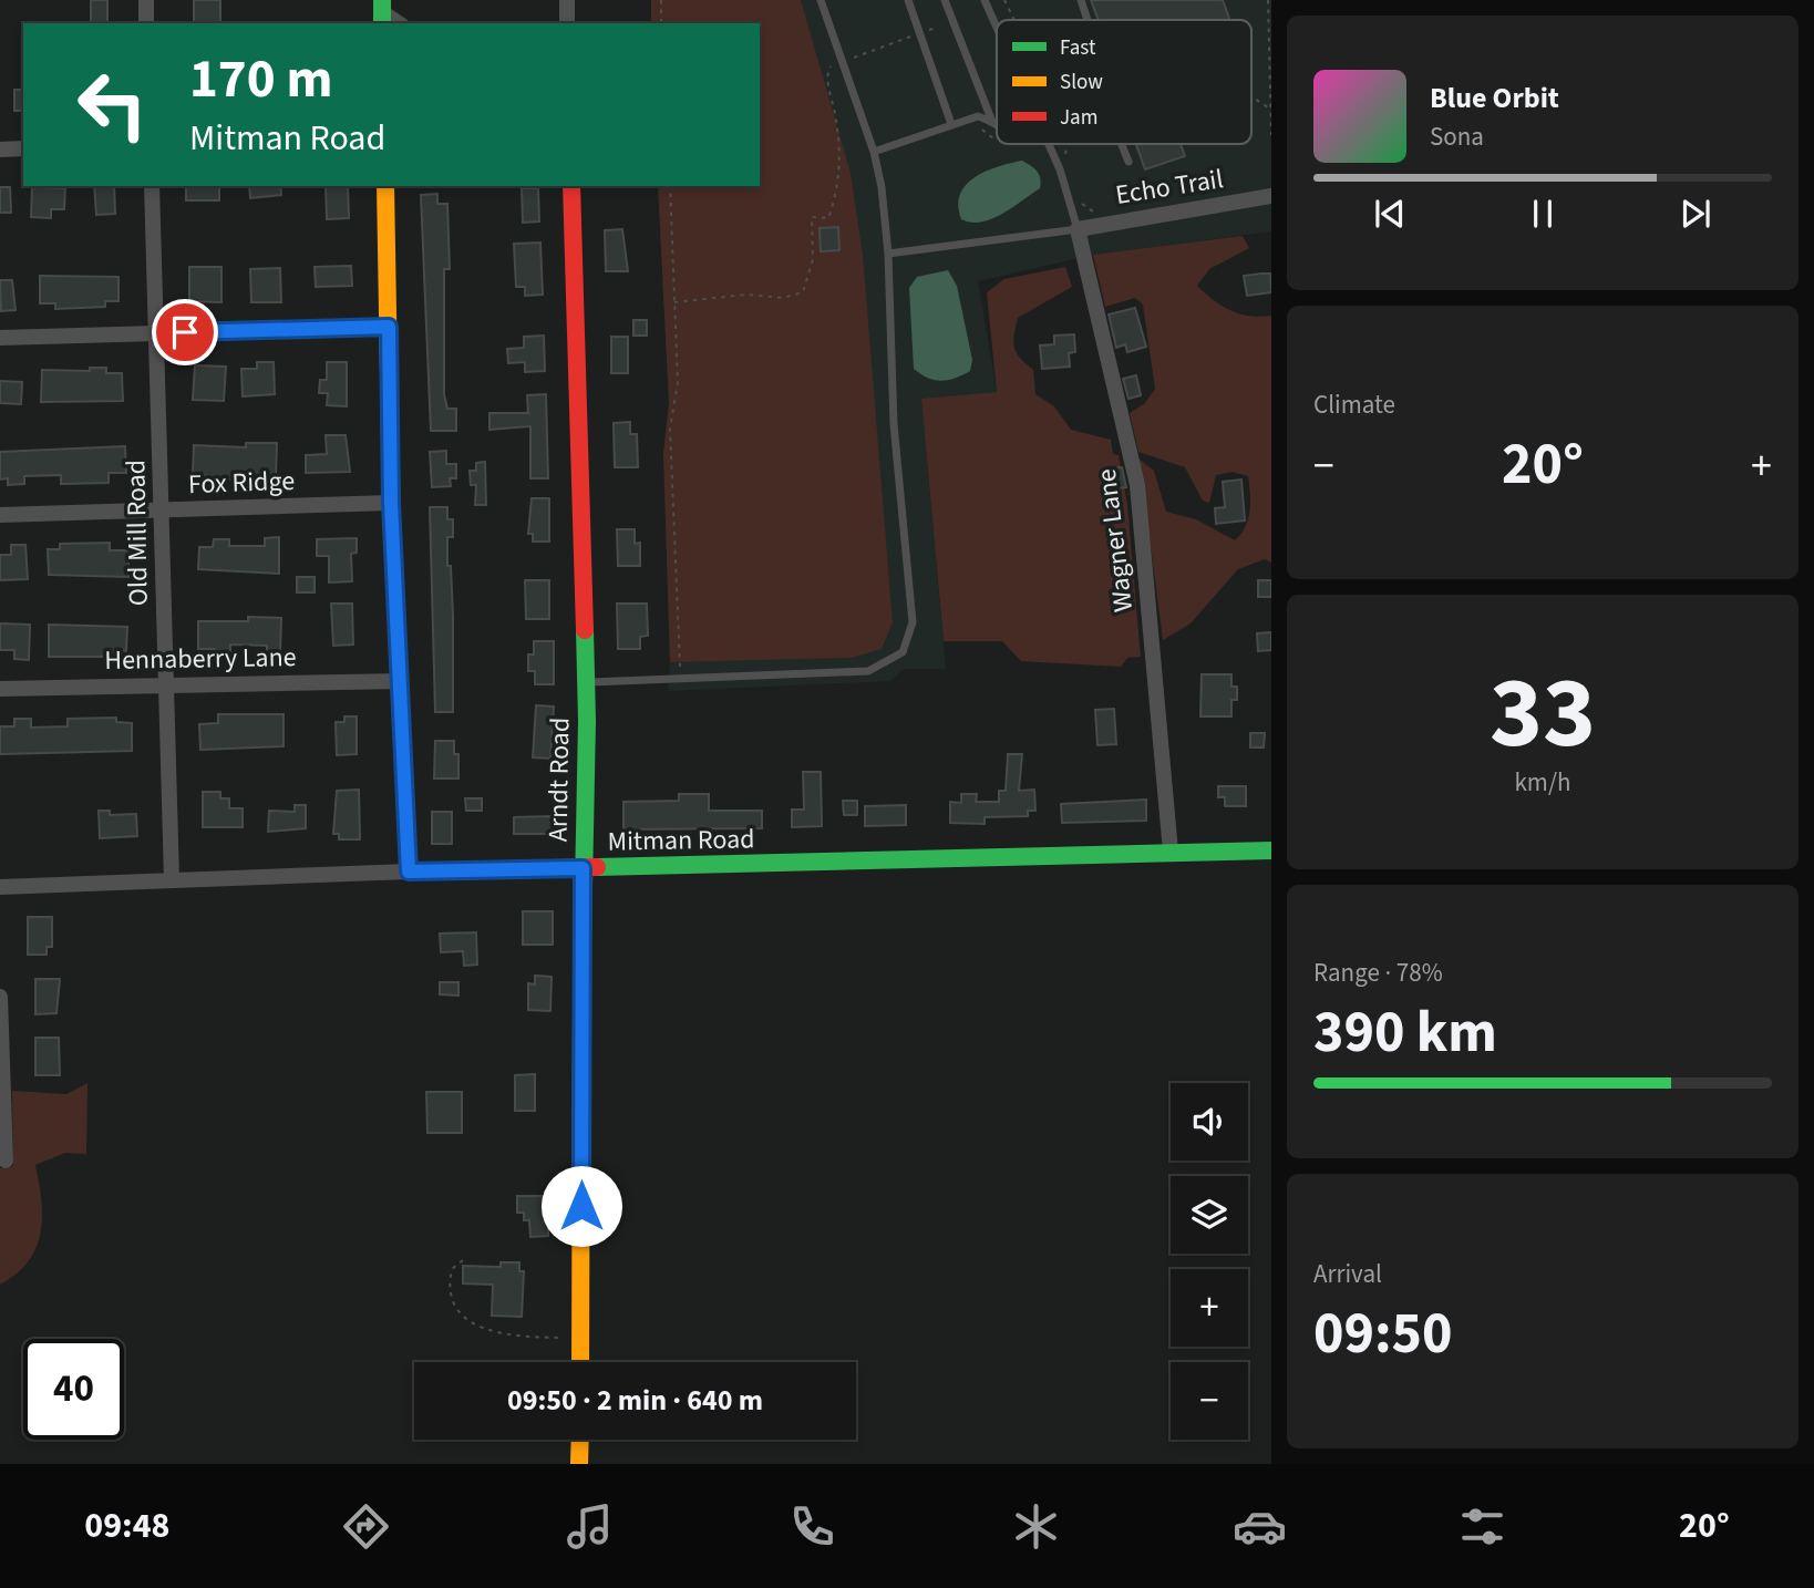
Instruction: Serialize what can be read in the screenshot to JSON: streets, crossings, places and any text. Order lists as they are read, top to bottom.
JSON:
{
  "streets": {
    "street": [
      "Echo Trail",
      "Fox Ridge",
      "Old Mill Road",
      "Wagner Lane",
      "Hennaberry Lane",
      "Arndt Road",
      "Mitman Road"
    ]
  },
  "crossings": [
    ["Echo Trail", "Wagner Lane"],
    ["Fox Ridge", "Old Mill Road"],
    ["Old Mill Road", "Hennaberry Lane"],
    ["Old Mill Road", "Mitman Road"],
    ["Wagner Lane", "Mitman Road"],
    ["Arndt Road", "Mitman Road"]
  ],
  "legend": ["Fast", "Slow", "Jam"],
  "page": {
    "turn": ["170 m", "Mitman Road"],
    "song": ["Blue Orbit", "Sona"],
    "tile": [
      "Climate",
      ["33", "km/h"],
      ["Range · 78%", "390 km"],
      ["Arrival", "09:50"]
    ],
    "heat": ["−", "20°", "+"],
    "map_buttons": ["+", "−"],
    "limit": "40",
    "trip": "09:50 · 2 min · 640 m",
    "tabs": ["09:48", "20°"]
  }
}
